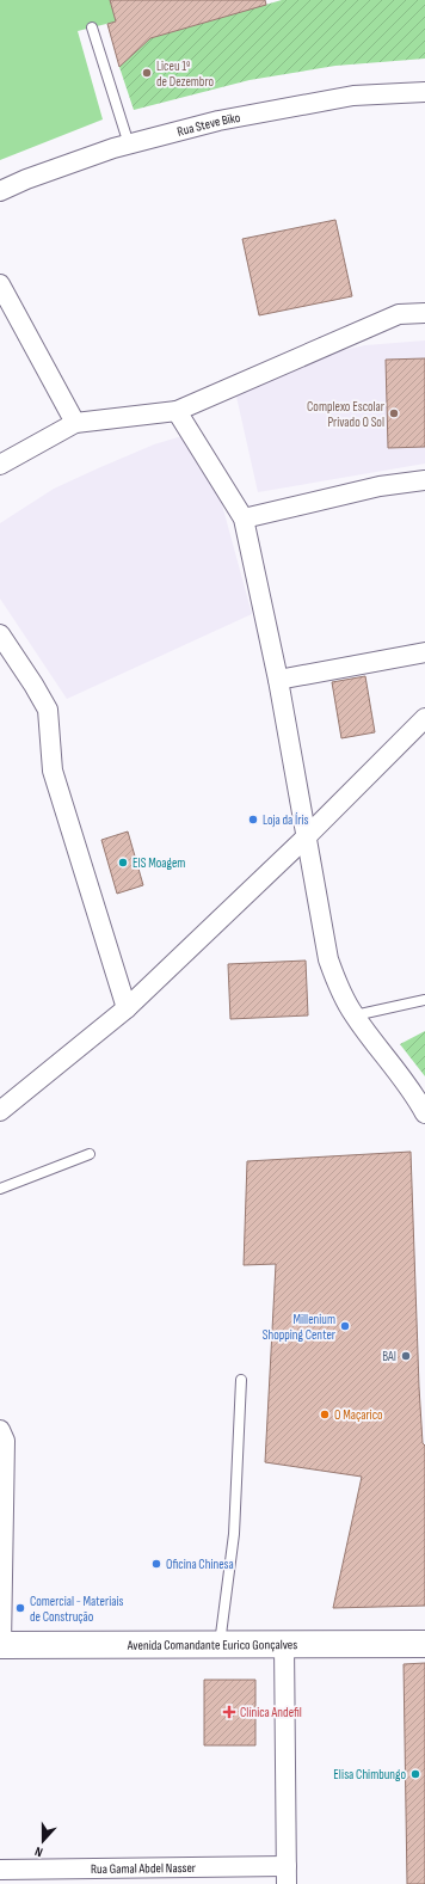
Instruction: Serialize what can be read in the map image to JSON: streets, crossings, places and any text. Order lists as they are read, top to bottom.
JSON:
{
  "streets": {
    "main road": ["Avenida Comandante Eurico Gonçalves"],
    "street": ["Rua Steve Biko", "Rua Gamal Abdel Nasser"]
  },
  "places": {
    "other": [
      "Liceu 1º de Dezembro",
      "Complexo Escolar Privado O Sol",
      "Loja da Íris",
      "EIS Moagem",
      "Millenium Shopping Center",
      "BAI",
      "O Maçarico",
      "Oficina Chinesa",
      "Comercial - Materiais de Construção",
      "Elisa Chimbungo"
    ],
    "health": ["Clínica Andefil"]
  },
  "north": "bottom"
}
